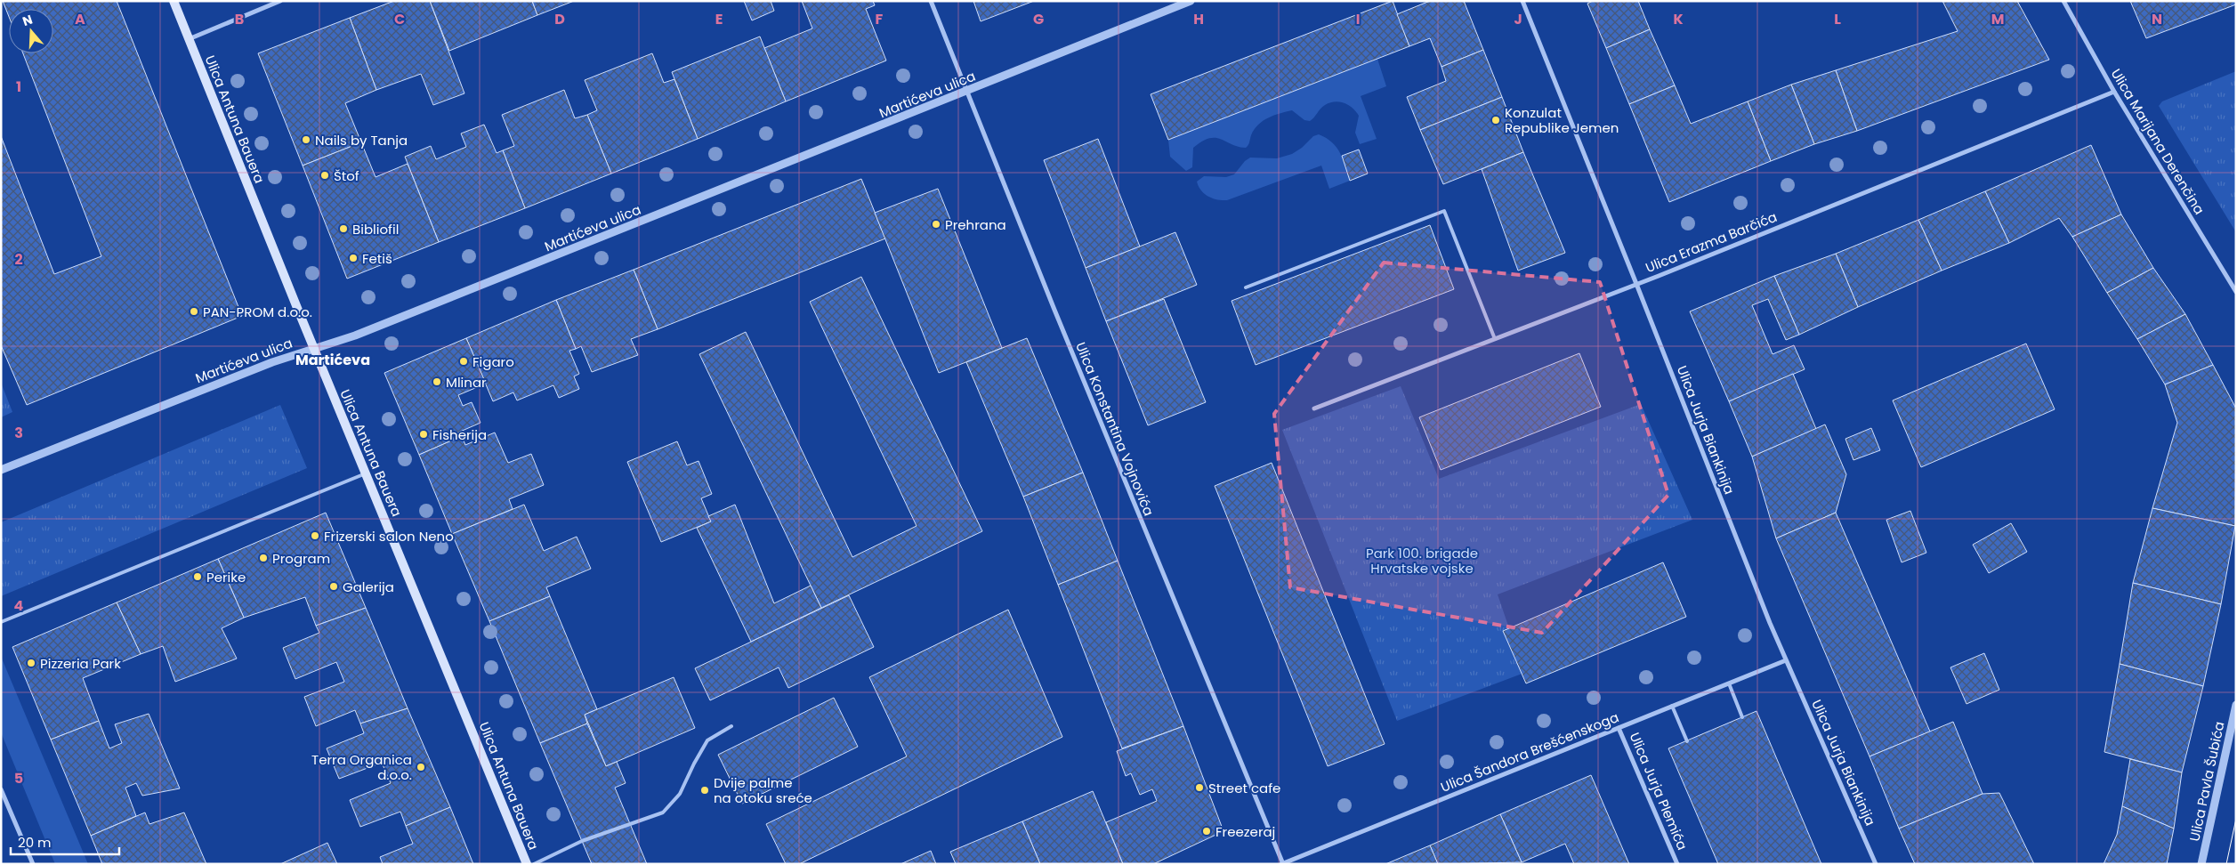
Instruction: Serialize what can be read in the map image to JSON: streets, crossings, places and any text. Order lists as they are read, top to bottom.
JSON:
{
  "streets": {
    "main road": ["Ulica Antuna Bauera"],
    "street": [
      "Martićeva ulica",
      "Ulica Marijana Derenčina",
      "Ulica Erazma Barčića",
      "Ulica Konstantina Vojnovića",
      "Ulica Jurja Biankinija",
      "Ulica Šandora Brešćenskoga",
      "Ulica Pavla Šubića",
      "Ulica Jurja Plemića"
    ]
  },
  "crossings": [
    ["Martićeva ulica", "Ulica Antuna Bauera"],
    ["Martićeva ulica", "Ulica Konstantina Vojnovića"],
    ["Ulica Marijana Derenčina", "Ulica Erazma Barčića"],
    ["Ulica Erazma Barčića", "Ulica Jurja Biankinija"],
    ["Ulica Konstantina Vojnovića", "Ulica Šandora Brešćenskoga"],
    ["Ulica Jurja Biankinija", "Ulica Šandora Brešćenskoga"],
    ["Ulica Šandora Brešćenskoga", "Ulica Jurja Plemića"]
  ],
  "districts": ["Martićeva"],
  "parks": ["Park 100. brigade Hrvatske vojske"],
  "places": [
    "Konzulat Republike Jemen",
    "Nails by Tanja",
    "Štof",
    "Prehrana",
    "Bibliofil",
    "Fetiš",
    "PAN-PROM d.o.o.",
    "Figaro",
    "Mlinar",
    "Fisherija",
    "Frizerski salon Neno",
    "Program",
    "Perike",
    "Galerija",
    "Pizzeria Park",
    "Terra Organica d.o.o.",
    "Street cafe",
    "Dvije palme na otoku sreće",
    "Freezeraj"
  ],
  "scale_bar": "20 m",
  "north": "top",
  "grid": {
    "columns": [
      "A",
      "B",
      "C",
      "D",
      "E",
      "F",
      "G",
      "H",
      "I",
      "J",
      "K",
      "L",
      "M",
      "N"
    ],
    "rows": [
      "1",
      "2",
      "3",
      "4",
      "5"
    ]
  }
}
